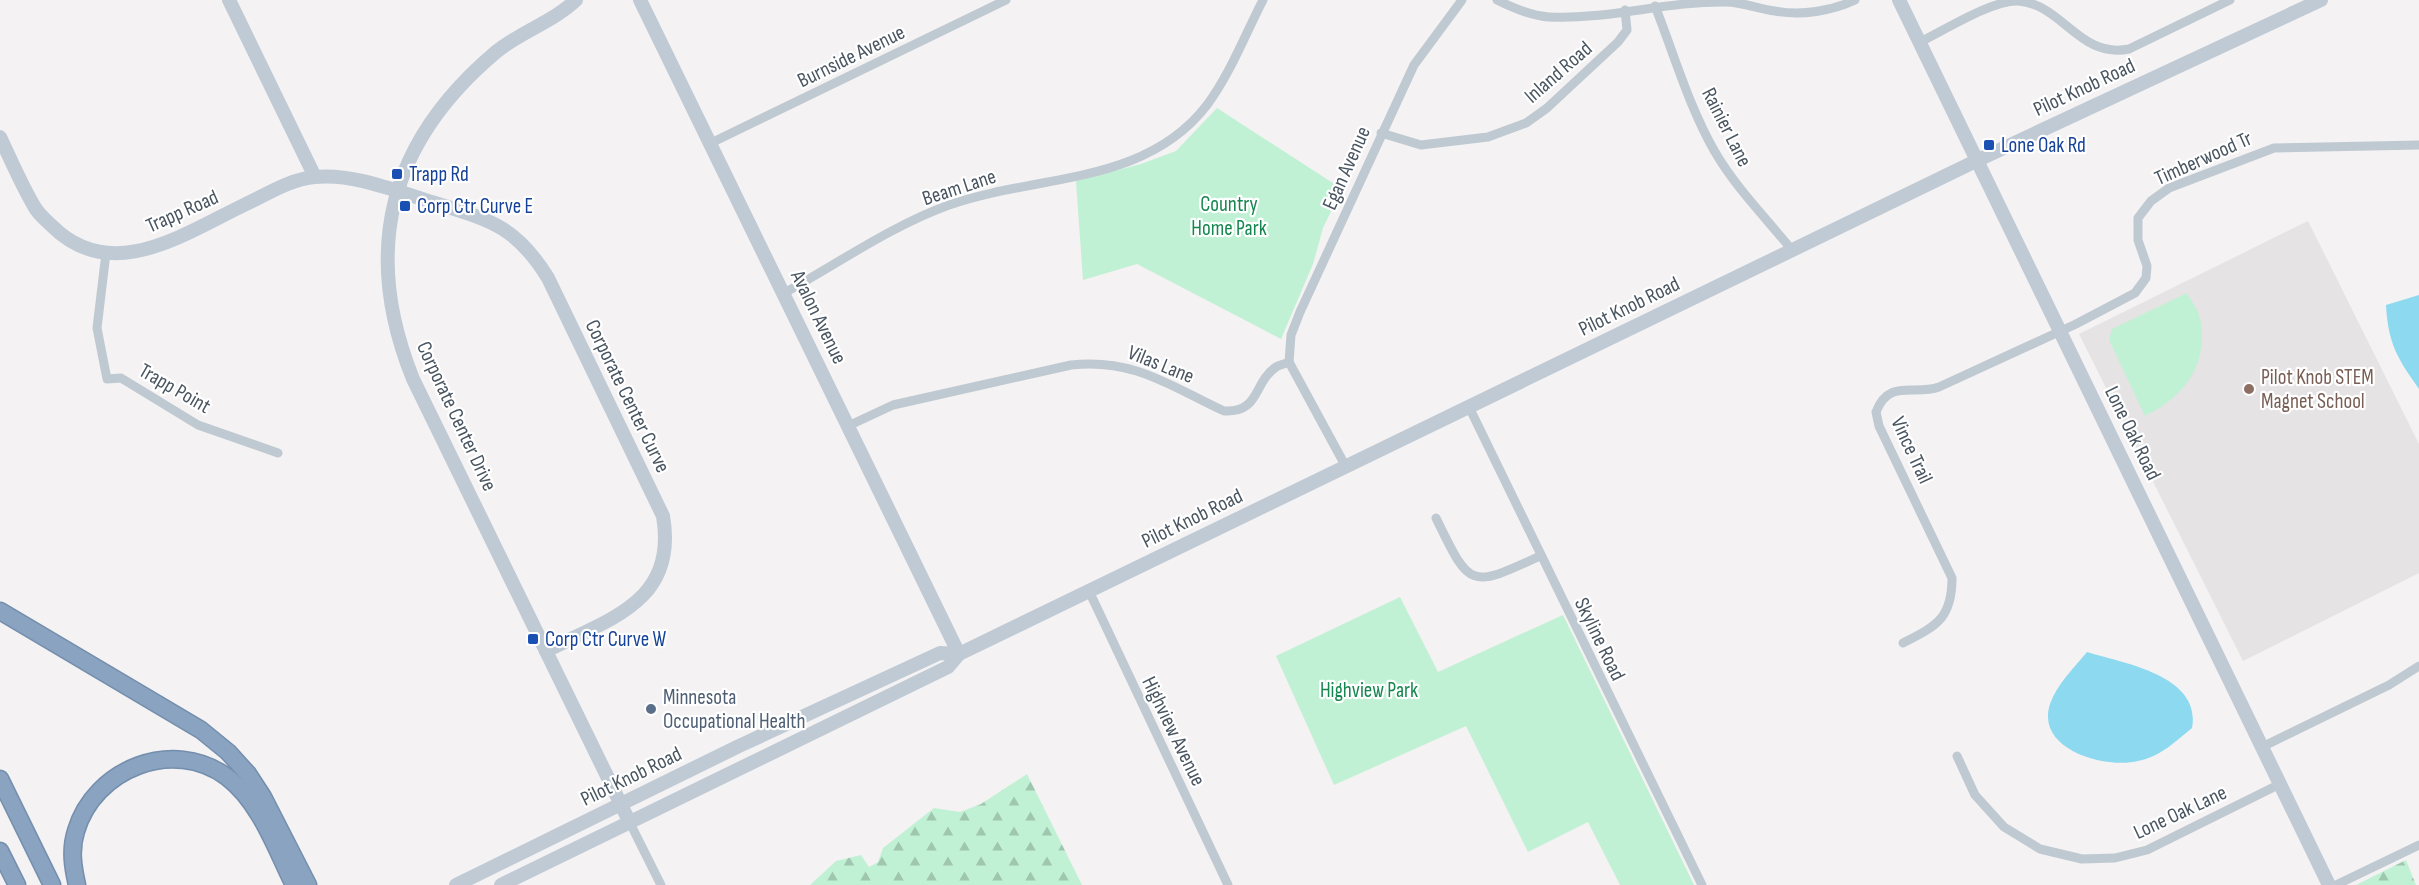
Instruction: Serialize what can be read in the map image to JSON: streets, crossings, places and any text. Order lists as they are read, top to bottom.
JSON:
{
  "streets": {
    "main road": [
      "Pilot Knob Road",
      "Trapp Road",
      "Avalon Avenue",
      "Corporate Center Curve",
      "Corporate Center Drive",
      "Lone Oak Road"
    ],
    "street": [
      "Burnside Avenue",
      "Inland Road",
      "Rainier Lane",
      "Timberwood Tr",
      "Egan Avenue",
      "Beam Lane",
      "Vilas Lane",
      "Trapp Point",
      "Vince Trail",
      "Skyline Road",
      "Highview Avenue",
      "Lone Oak Lane"
    ]
  },
  "crossings": [
    ["Burnside Avenue", "Avalon Avenue"],
    ["Inland Road", "Egan Avenue"],
    ["Pilot Knob Road", "Rainier Lane"],
    ["Pilot Knob Road", "Avalon Avenue"],
    ["Pilot Knob Road", "Corporate Center Drive"],
    ["Pilot Knob Road", "Lone Oak Road"],
    ["Pilot Knob Road", "Skyline Road"],
    ["Pilot Knob Road", "Highview Avenue"],
    ["Timberwood Tr", "Lone Oak Road"],
    ["Timberwood Tr", "Vince Trail"],
    ["Egan Avenue", "Vilas Lane"],
    ["Beam Lane", "Avalon Avenue"],
    ["Trapp Road", "Trapp Point"],
    ["Trapp Road", "Corporate Center Curve"],
    ["Trapp Road", "Corporate Center Drive"],
    ["Avalon Avenue", "Vilas Lane"],
    ["Corporate Center Curve", "Corporate Center Drive"],
    ["Lone Oak Road", "Vince Trail"],
    ["Lone Oak Road", "Lone Oak Lane"]
  ],
  "parks": ["Country Home Park", "Highview Park"],
  "places": {
    "transit": [
      "Lone Oak Rd",
      "Trapp Rd",
      "Corp Ctr Curve E",
      "Corp Ctr Curve W"
    ],
    "other": ["Pilot Knob STEM Magnet School", "Minnesota Occupational Health"]
  }
}
